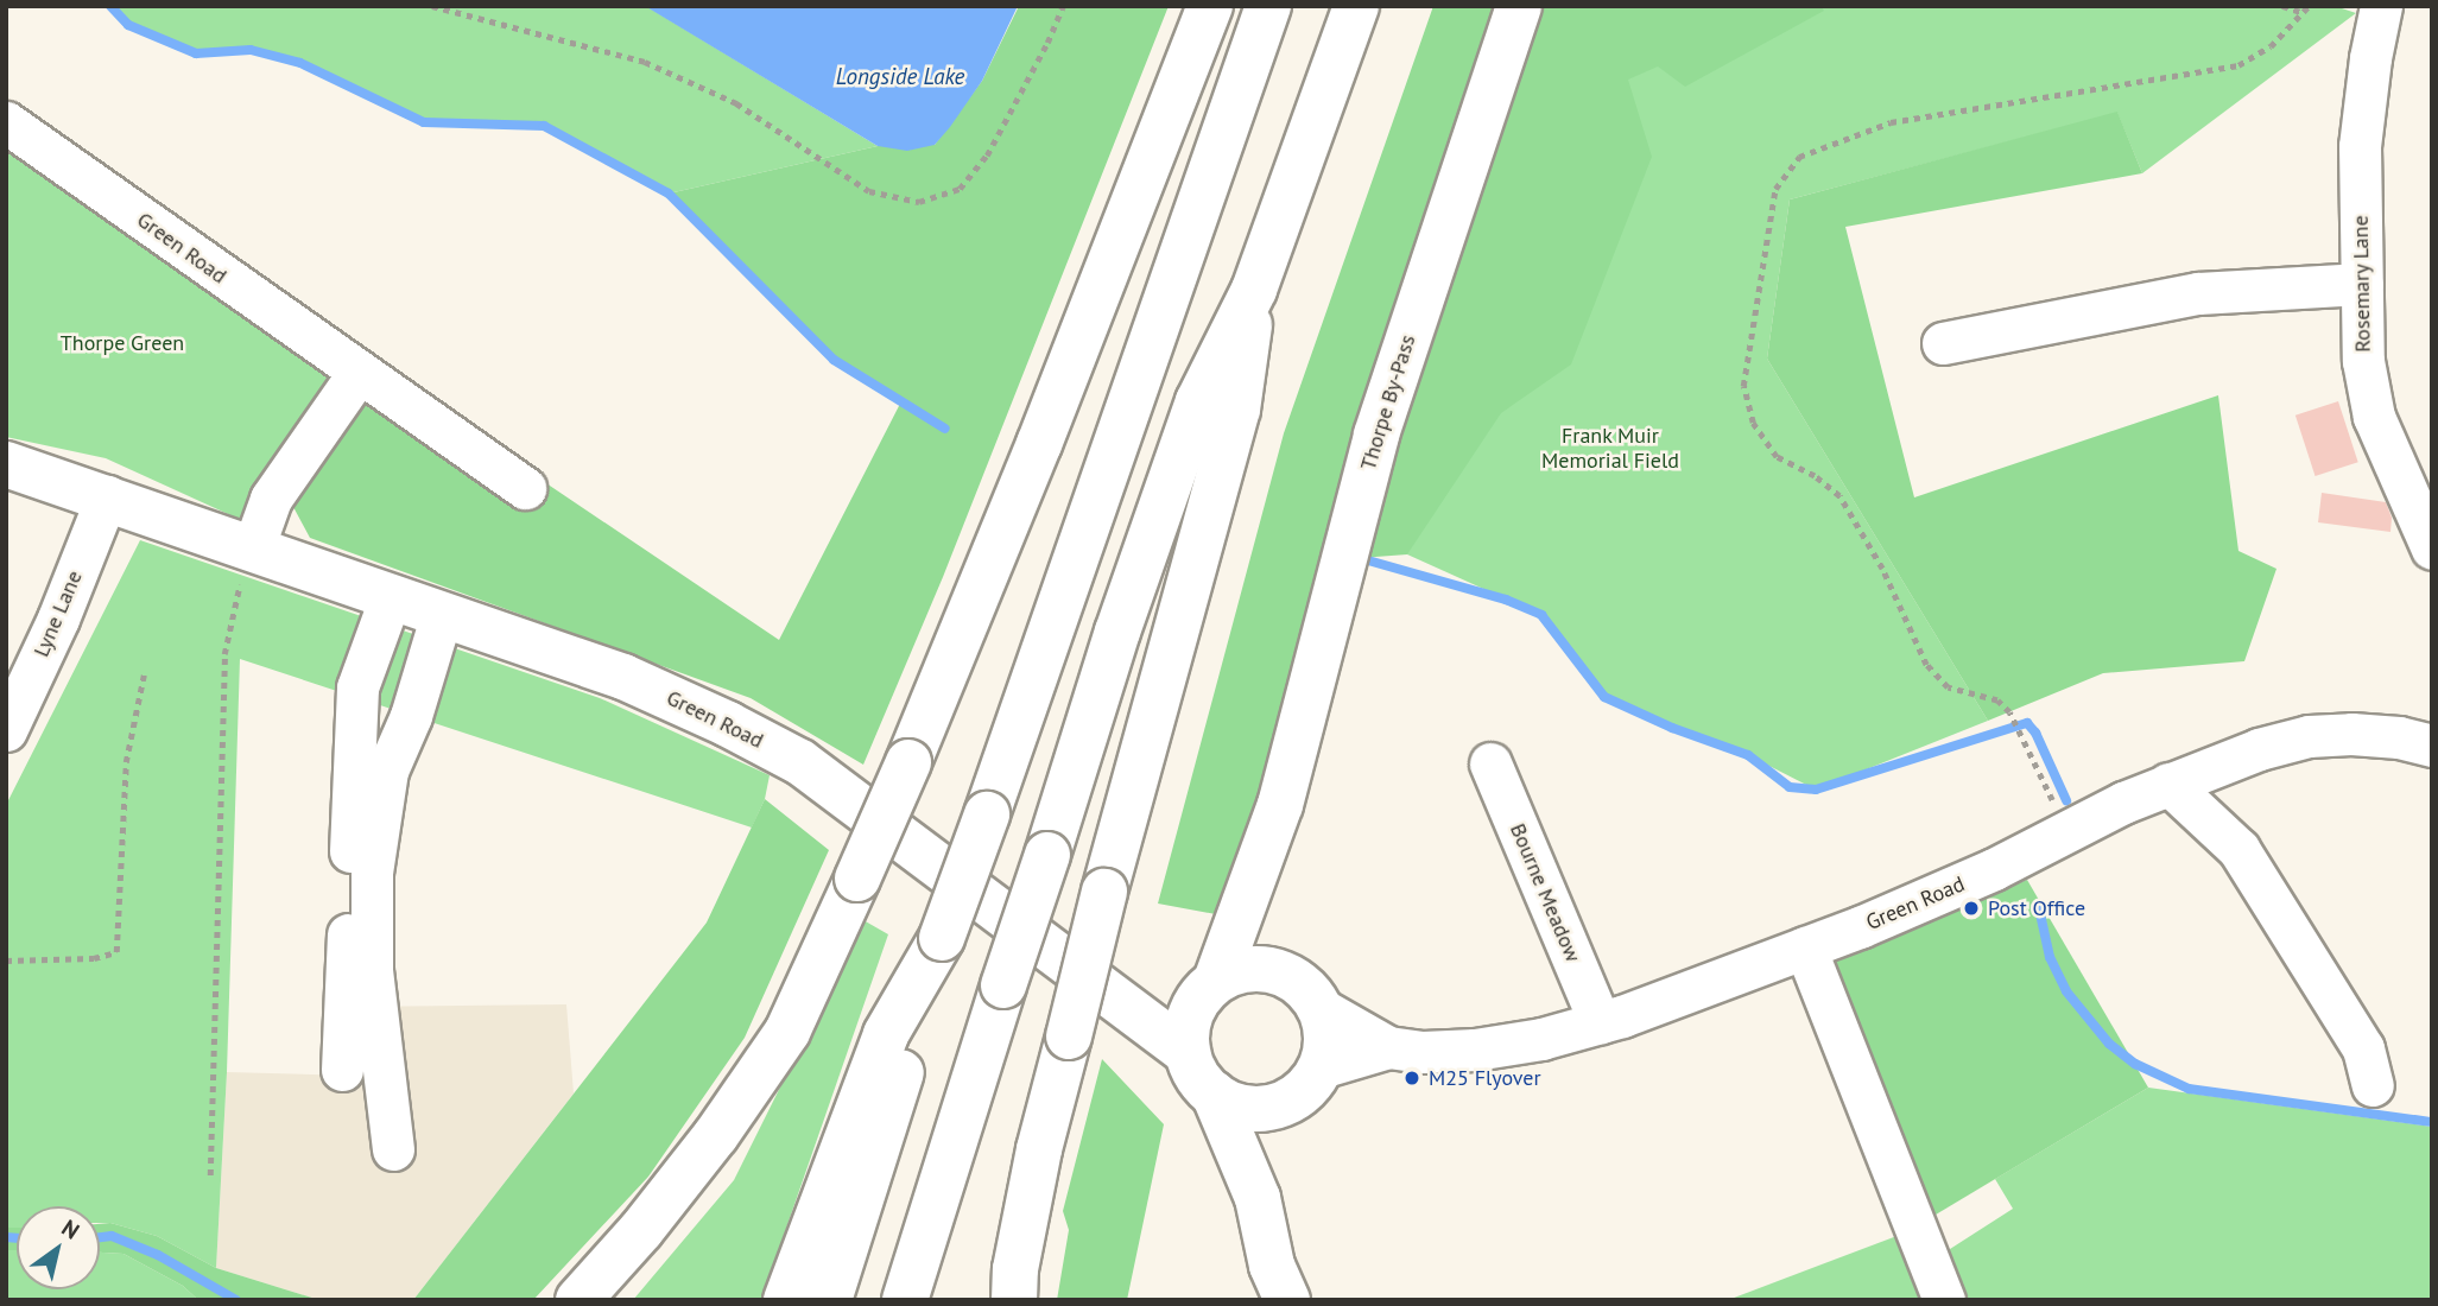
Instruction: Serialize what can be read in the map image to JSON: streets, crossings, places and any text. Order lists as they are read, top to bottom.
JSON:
{
  "streets": {
    "main road": ["Green Road", "Thorpe By-Pass"],
    "street": ["Rosemary Lane", "Lyne Lane", "Bourne Meadow"]
  },
  "crossings": [
    ["Green Road", "Thorpe By-Pass"],
    ["Green Road", "Lyne Lane"],
    ["Green Road", "Bourne Meadow"]
  ],
  "water": ["Longside Lake"],
  "parks": ["Thorpe Green", "Frank Muir Memorial Field"],
  "places": ["Post Office", "M25 Flyover"],
  "north": "top right"
}
